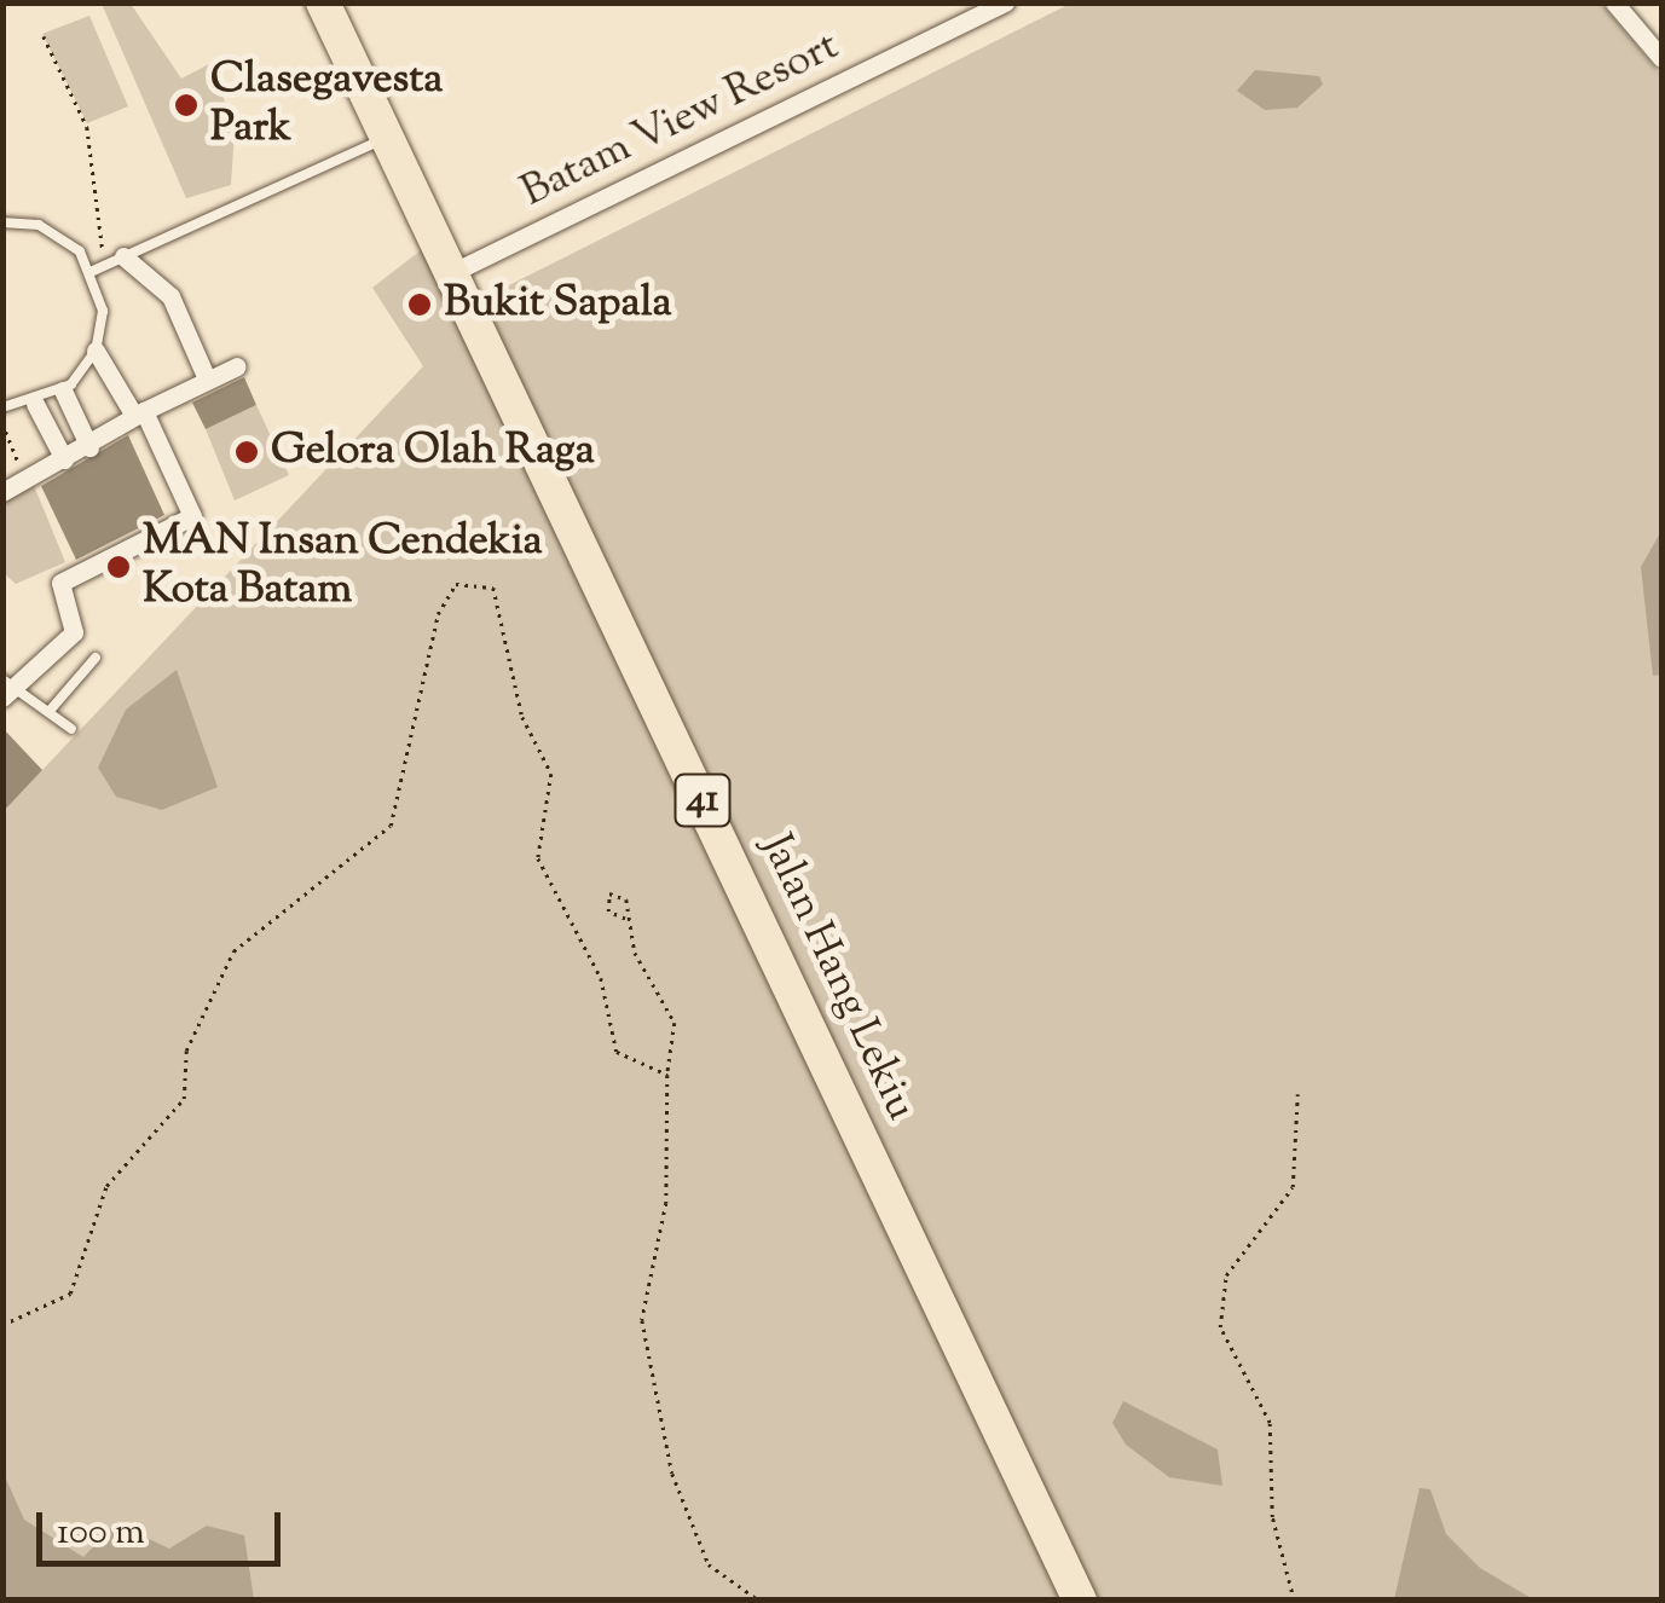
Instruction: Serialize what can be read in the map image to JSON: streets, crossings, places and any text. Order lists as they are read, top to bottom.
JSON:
{
  "streets": {
    "highway": ["41", "Jalan Hang Lekiu"],
    "street": ["Batam View Resort"]
  },
  "crossings": [
    ["Batam View Resort", "Jalan Hang Lekiu"]
  ],
  "places": [
    "Clasegavesta Park",
    "Bukit Sapala",
    "Gelora Olah Raga",
    "MAN Insan Cendekia Kota Batam"
  ],
  "scale_bar": "100 m"
}
